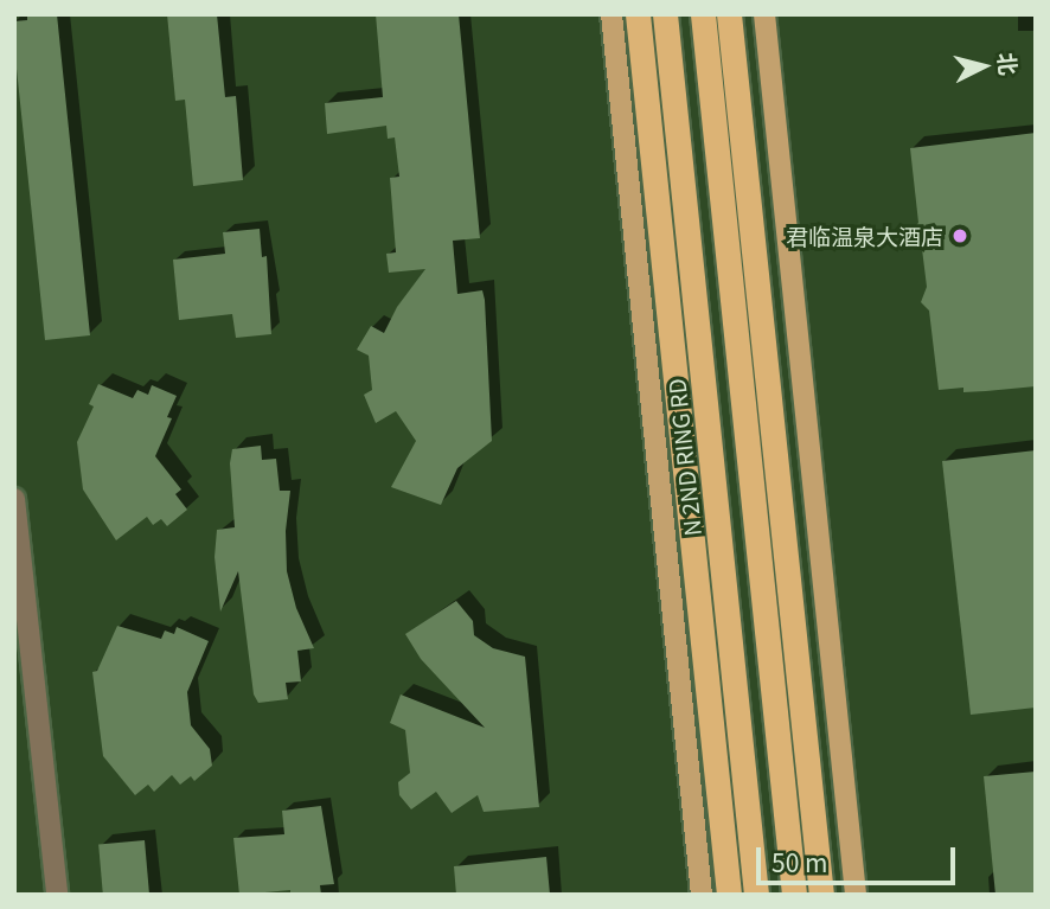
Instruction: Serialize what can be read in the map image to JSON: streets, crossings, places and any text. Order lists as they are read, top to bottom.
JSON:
{
  "streets": {
    "highway": ["N 2ND RING RD"]
  },
  "places": ["君临温泉大酒店"],
  "scale_bar": "50 m",
  "north": "right"
}
